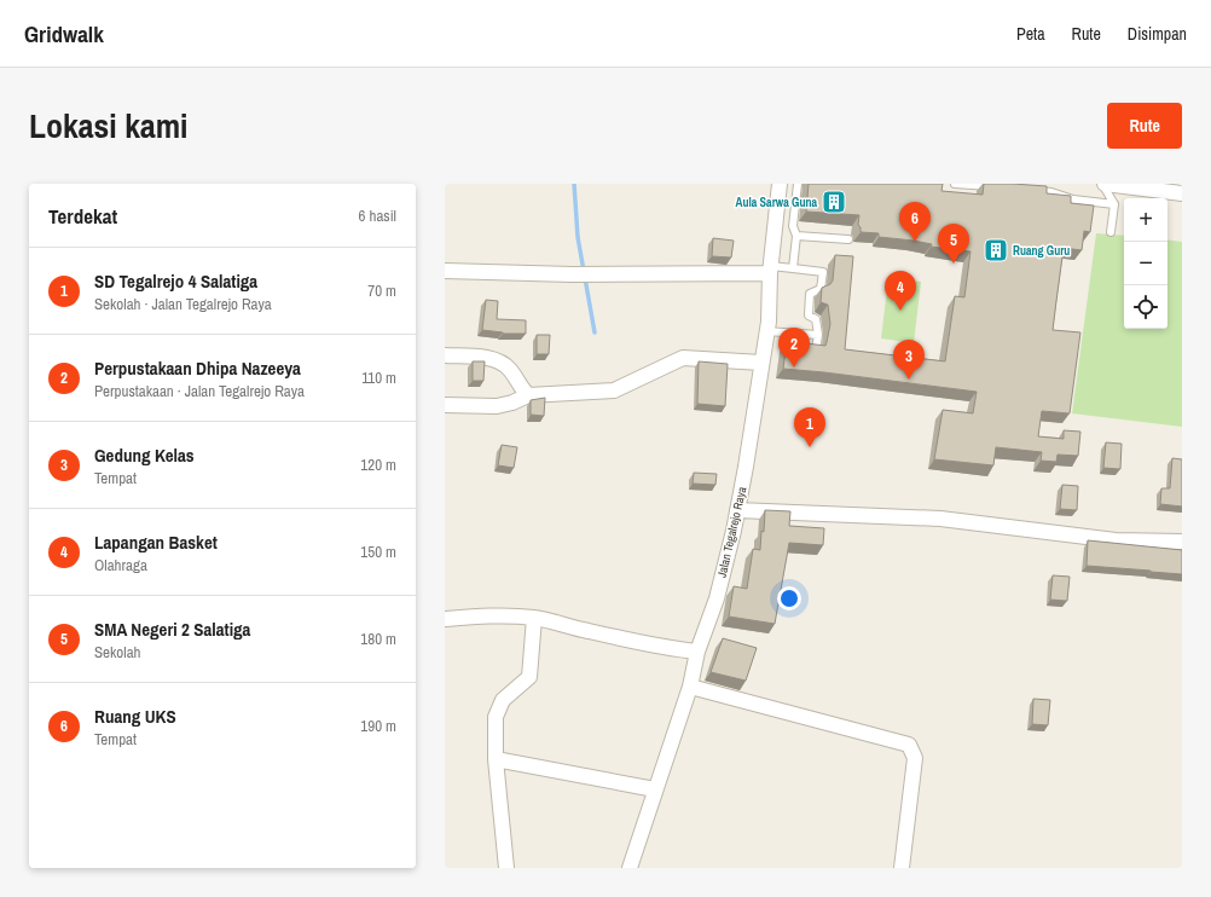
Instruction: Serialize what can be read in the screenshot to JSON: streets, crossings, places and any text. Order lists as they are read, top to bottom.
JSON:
{
  "streets": {
    "street": ["Jalan Tegalrejo Raya"]
  },
  "places": {
    "building": ["Aula Sarwa Guna", "Ruang Guru"]
  },
  "page": {
    "header": "Gridwalk",
    "nav": ["Peta", "Rute", "Disimpan"],
    "title": "Lokasi kami",
    "buttons": "Rute",
    "heading": ["Terdekat", "6 hasil"],
    "map_buttons": ["+", "−"],
    "pins": [
      "6",
      "5",
      "4",
      "2",
      "3",
      "1"
    ],
    "list": [
      {
        "mark": "1",
        "name": "SD Tegalrejo 4 Salatiga",
        "note": "Sekolah · Jalan Tegalrejo Raya",
        "value": "70 m"
      },
      {
        "mark": "2",
        "name": "Perpustakaan Dhipa Nazeeya",
        "note": "Perpustakaan · Jalan Tegalrejo Raya",
        "value": "110 m"
      },
      {
        "mark": "3",
        "name": "Gedung Kelas",
        "note": "Tempat",
        "value": "120 m"
      },
      {
        "mark": "4",
        "name": "Lapangan Basket",
        "note": "Olahraga",
        "value": "150 m"
      },
      {
        "mark": "5",
        "name": "SMA Negeri 2 Salatiga",
        "note": "Sekolah",
        "value": "180 m"
      },
      {
        "mark": "6",
        "name": "Ruang UKS",
        "note": "Tempat",
        "value": "190 m"
      }
    ]
  }
}
